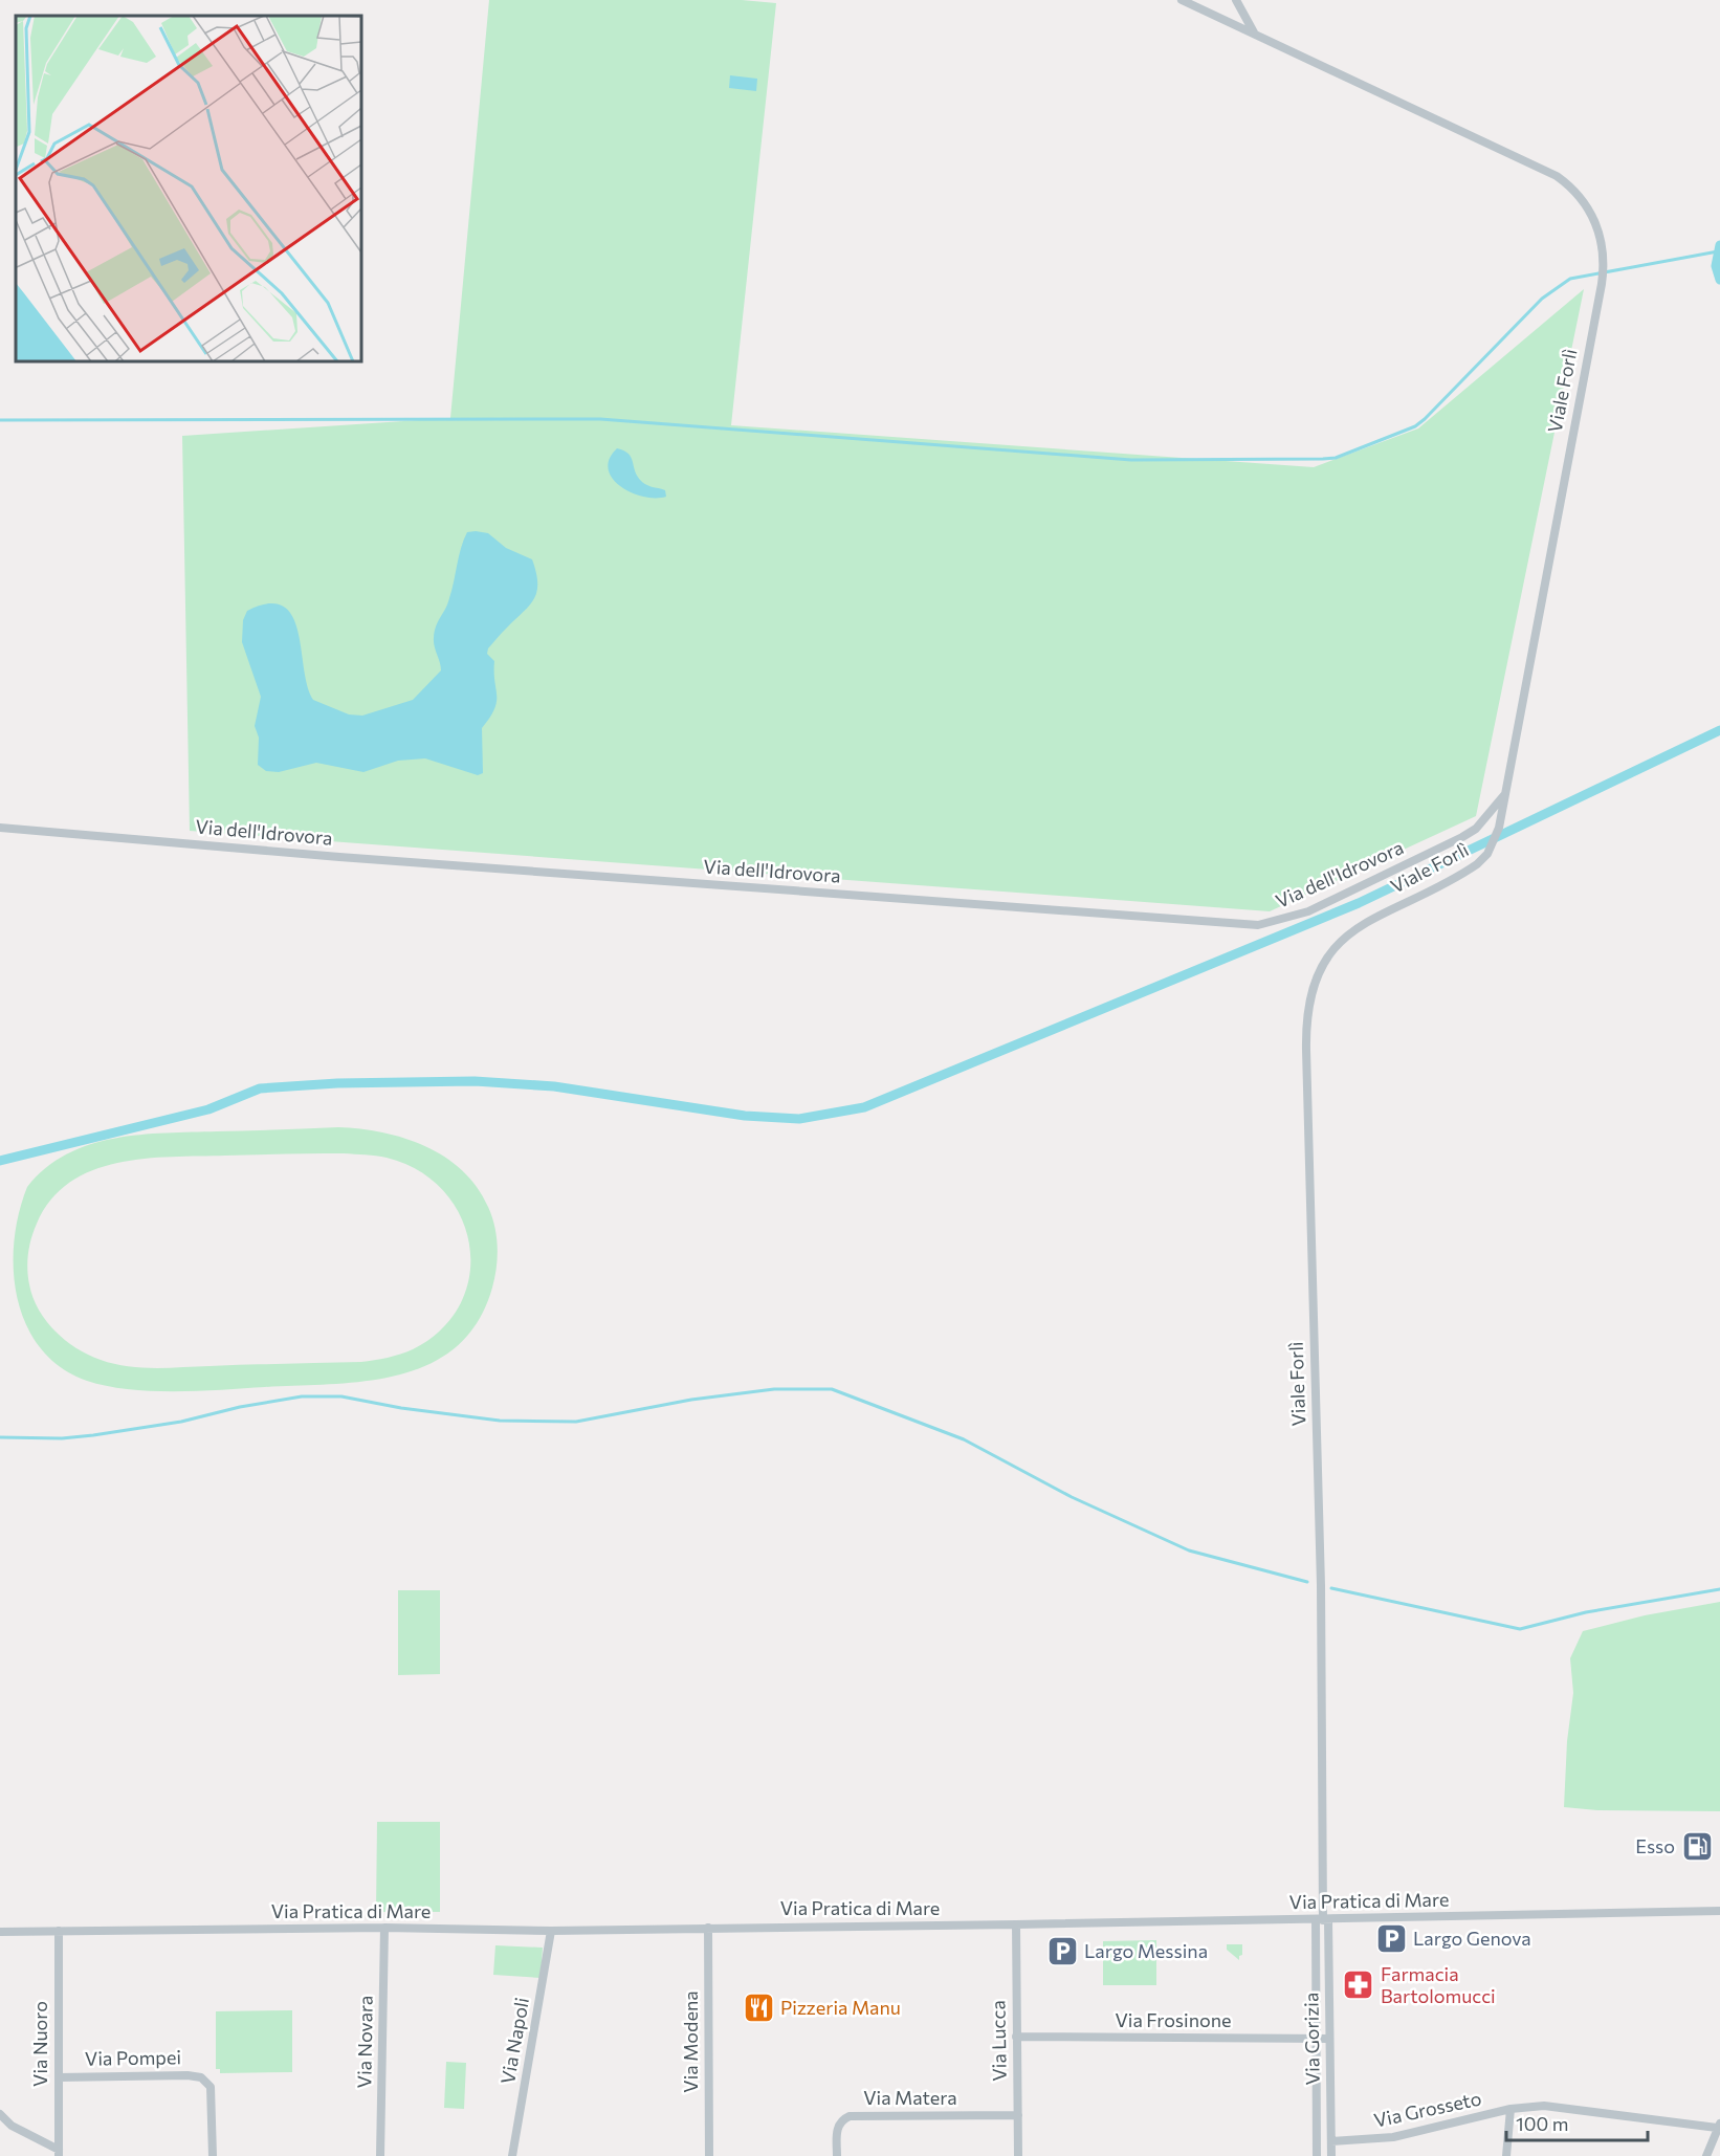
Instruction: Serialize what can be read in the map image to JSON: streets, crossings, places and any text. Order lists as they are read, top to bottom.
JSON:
{
  "streets": {
    "street": [
      "Viale Forlì",
      "Via dell'Idrovora",
      "Via Pratica di Mare",
      "Via Frosinone",
      "Via Gorizia",
      "Via Napoli",
      "Via Lucca",
      "Via Novara",
      "Via Modena",
      "Via Nuoro",
      "Via Pompei",
      "Via Matera",
      "Via Grosseto"
    ]
  },
  "crossings": [
    ["Viale Forlì", "Via dell'Idrovora"],
    ["Viale Forlì", "Via Pratica di Mare"],
    ["Viale Forlì", "Via Gorizia"],
    ["Via Pratica di Mare", "Via Gorizia"],
    ["Via Pratica di Mare", "Via Napoli"],
    ["Via Pratica di Mare", "Via Lucca"],
    ["Via Pratica di Mare", "Via Novara"],
    ["Via Pratica di Mare", "Via Modena"],
    ["Via Pratica di Mare", "Via Nuoro"],
    ["Via Frosinone", "Via Gorizia"],
    ["Via Frosinone", "Via Lucca"],
    ["Via Gorizia", "Via Grosseto"],
    ["Via Lucca", "Via Matera"],
    ["Via Nuoro", "Via Pompei"]
  ],
  "places": {
    "fuel station": ["Esso"],
    "parking": ["Largo Genova", "Largo Messina"],
    "pharmacy": ["Farmacia Bartolomucci"],
    "restaurant": ["Pizzeria Manu"]
  },
  "scale_bar": "100 m"
}
